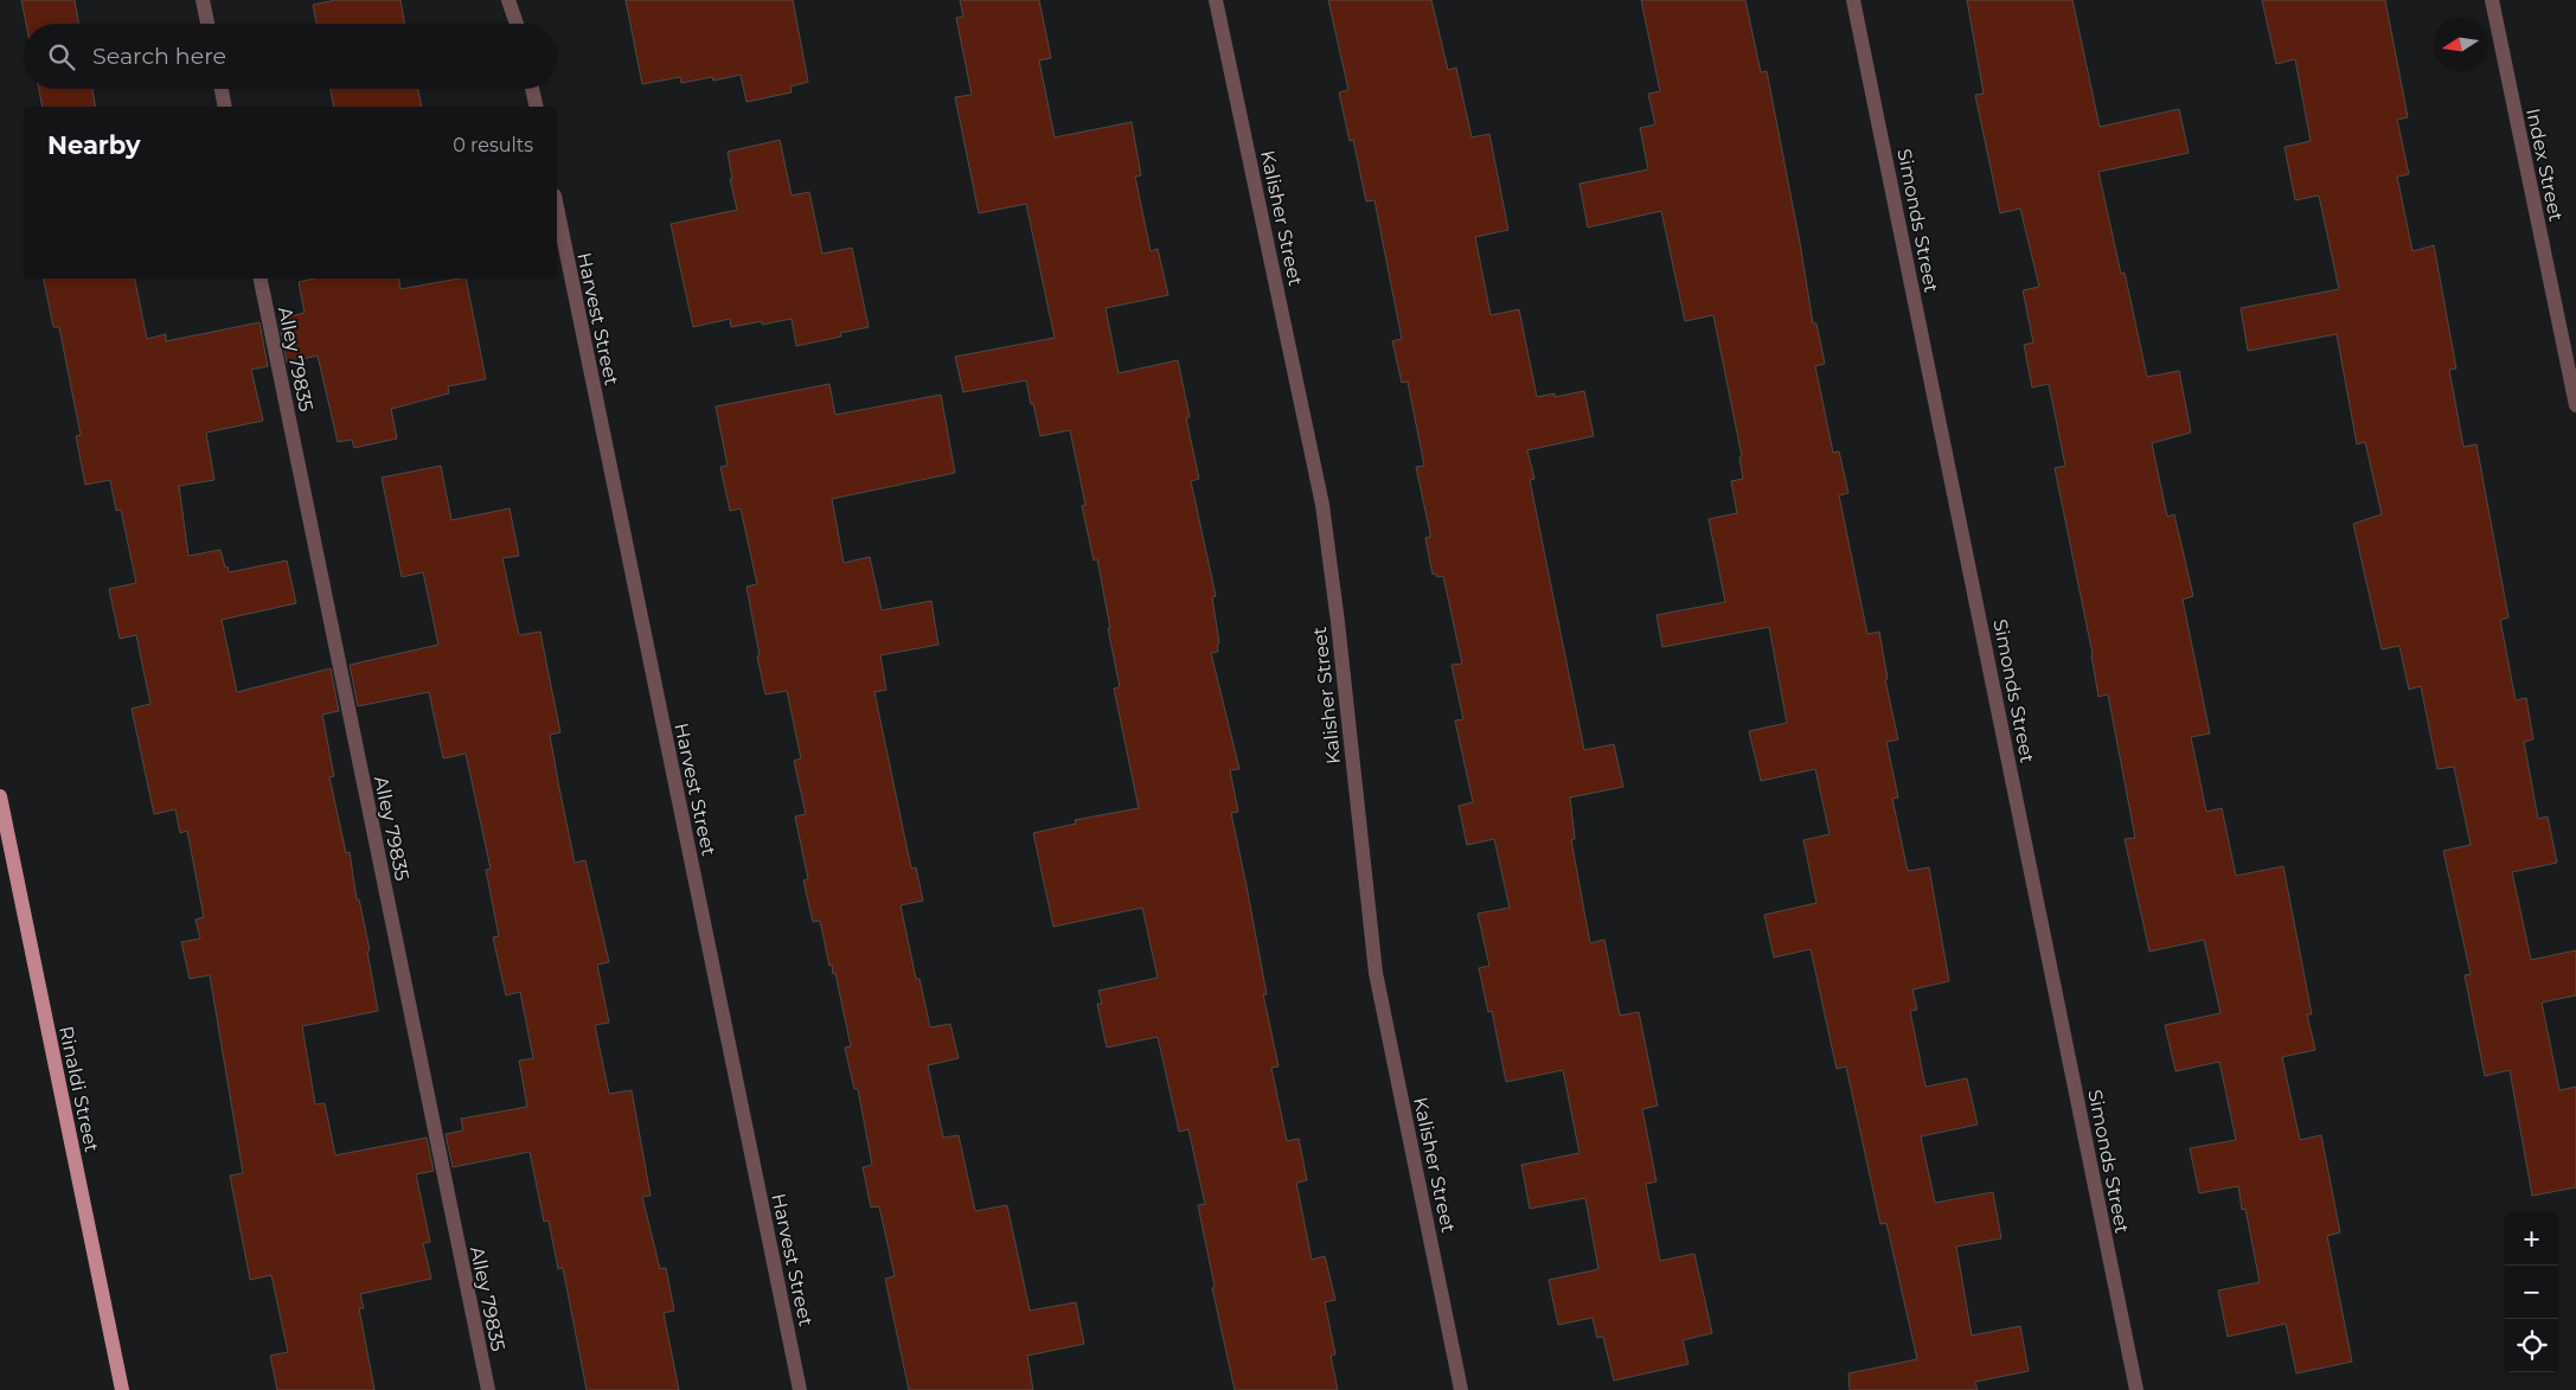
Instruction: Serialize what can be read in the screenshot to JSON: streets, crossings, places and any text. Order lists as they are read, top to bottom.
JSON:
{
  "streets": {
    "main road": ["Rinaldi Street"],
    "street": [
      "Index Street",
      "Kalisher Street",
      "Simonds Street",
      "Harvest Street",
      "Alley 79835"
    ]
  },
  "north": "left",
  "page": {
    "search": "Search here",
    "heading": ["Nearby", "0 results"],
    "map_buttons": ["+", "−"]
  }
}
